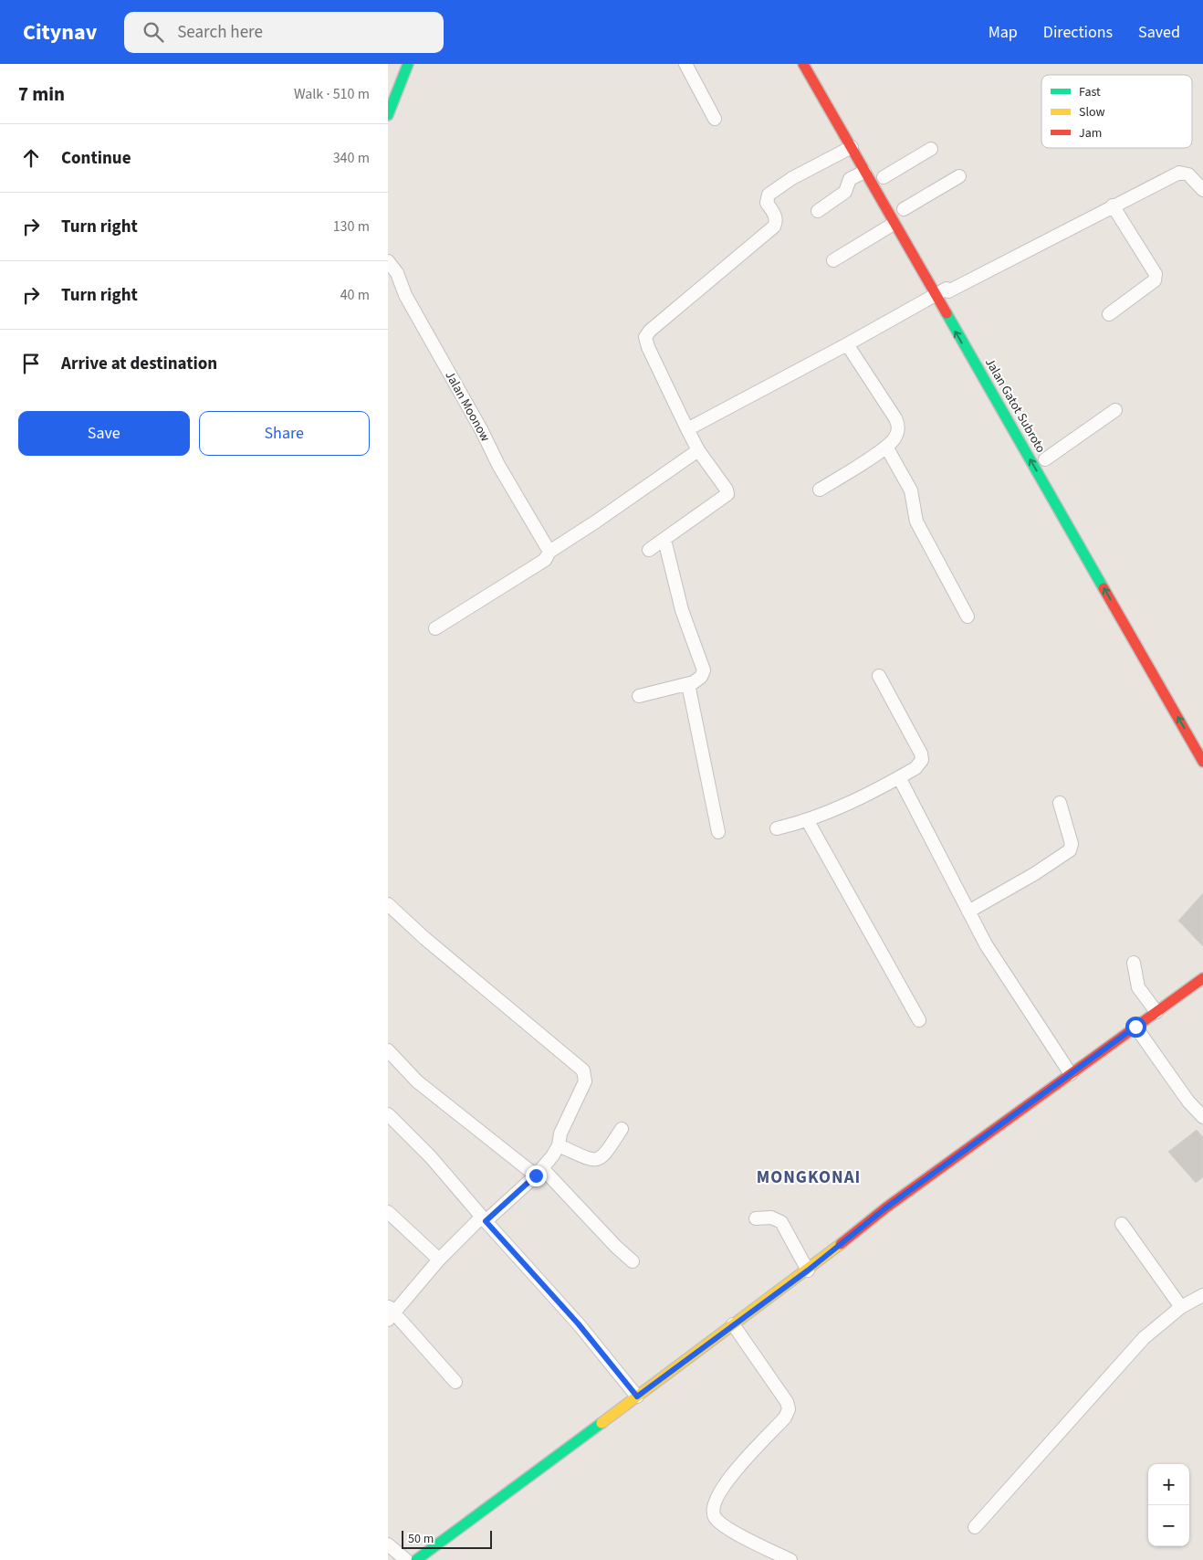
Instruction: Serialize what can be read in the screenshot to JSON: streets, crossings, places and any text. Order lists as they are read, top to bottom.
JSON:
{
  "streets": {
    "main road": ["Jalan Gatot Subroto"],
    "street": ["Jalan Moonow"]
  },
  "one_way": ["Jalan Gatot Subroto"],
  "districts": ["MONGKONAI"],
  "legend": ["Fast", "Slow", "Jam"],
  "scale_bar": "50 m",
  "page": {
    "header": "Citynav",
    "search": "Search here",
    "nav": ["Map", "Directions", "Saved"],
    "heading": ["7 min", "Walk · 510 m"],
    "list": [
      ["Continue", "340 m"],
      ["Turn right", "130 m"],
      ["Turn right", "40 m"],
      "Arrive at destination"
    ],
    "buttons": ["Save", "Share"],
    "map_buttons": ["+", "−"],
    "scale": "50 m"
  }
}
